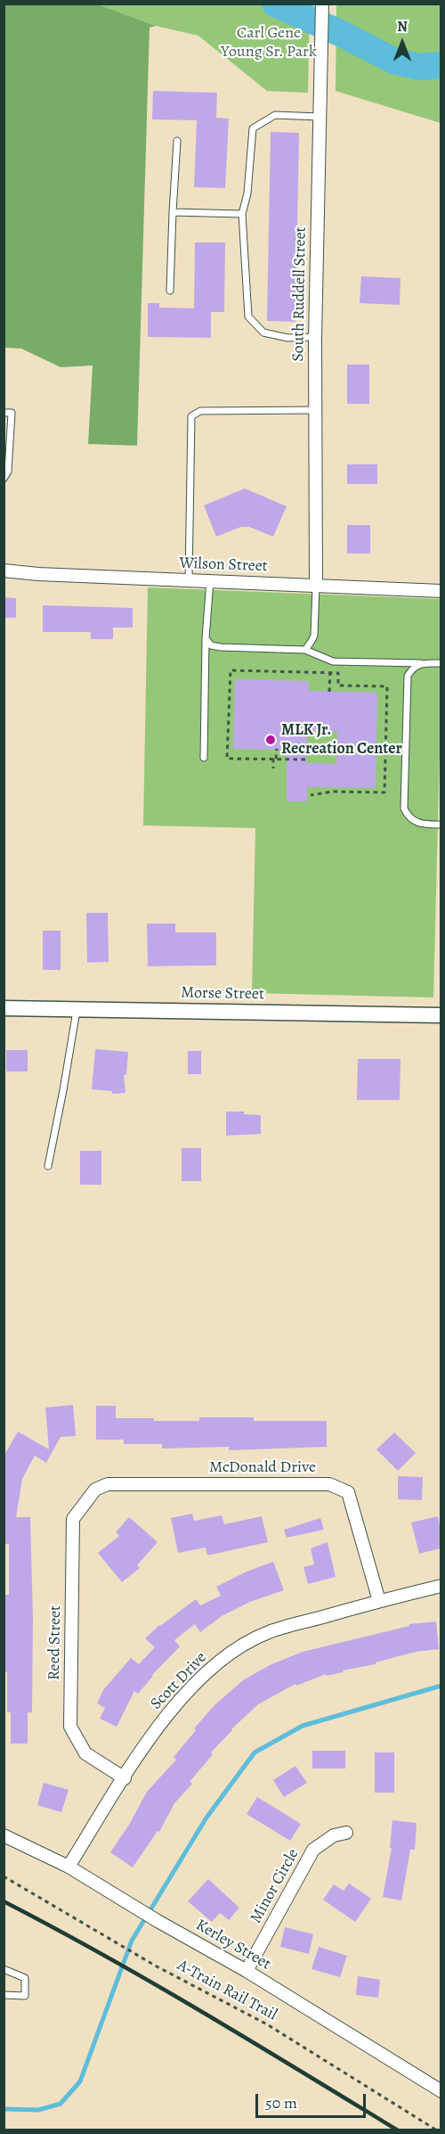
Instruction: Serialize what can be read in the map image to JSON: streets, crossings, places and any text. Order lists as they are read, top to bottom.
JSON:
{
  "streets": {
    "street": [
      "South Ruddell Street",
      "Wilson Street",
      "Morse Street",
      "McDonald Drive",
      "Reed Street",
      "Scott Drive",
      "Minor Circle",
      "Kerley Street"
    ],
    "path": ["A-Train Rail Trail"]
  },
  "crossings": [
    ["South Ruddell Street", "Wilson Street"],
    ["McDonald Drive", "Reed Street"],
    ["McDonald Drive", "Scott Drive"],
    ["Reed Street", "Scott Drive"],
    ["Scott Drive", "Kerley Street"],
    ["Minor Circle", "Kerley Street"]
  ],
  "parks": ["Carl Gene Young Sr. Park"],
  "places": ["MLK Jr. Recreation Center"],
  "scale_bar": "50 m",
  "north": "top"
}
